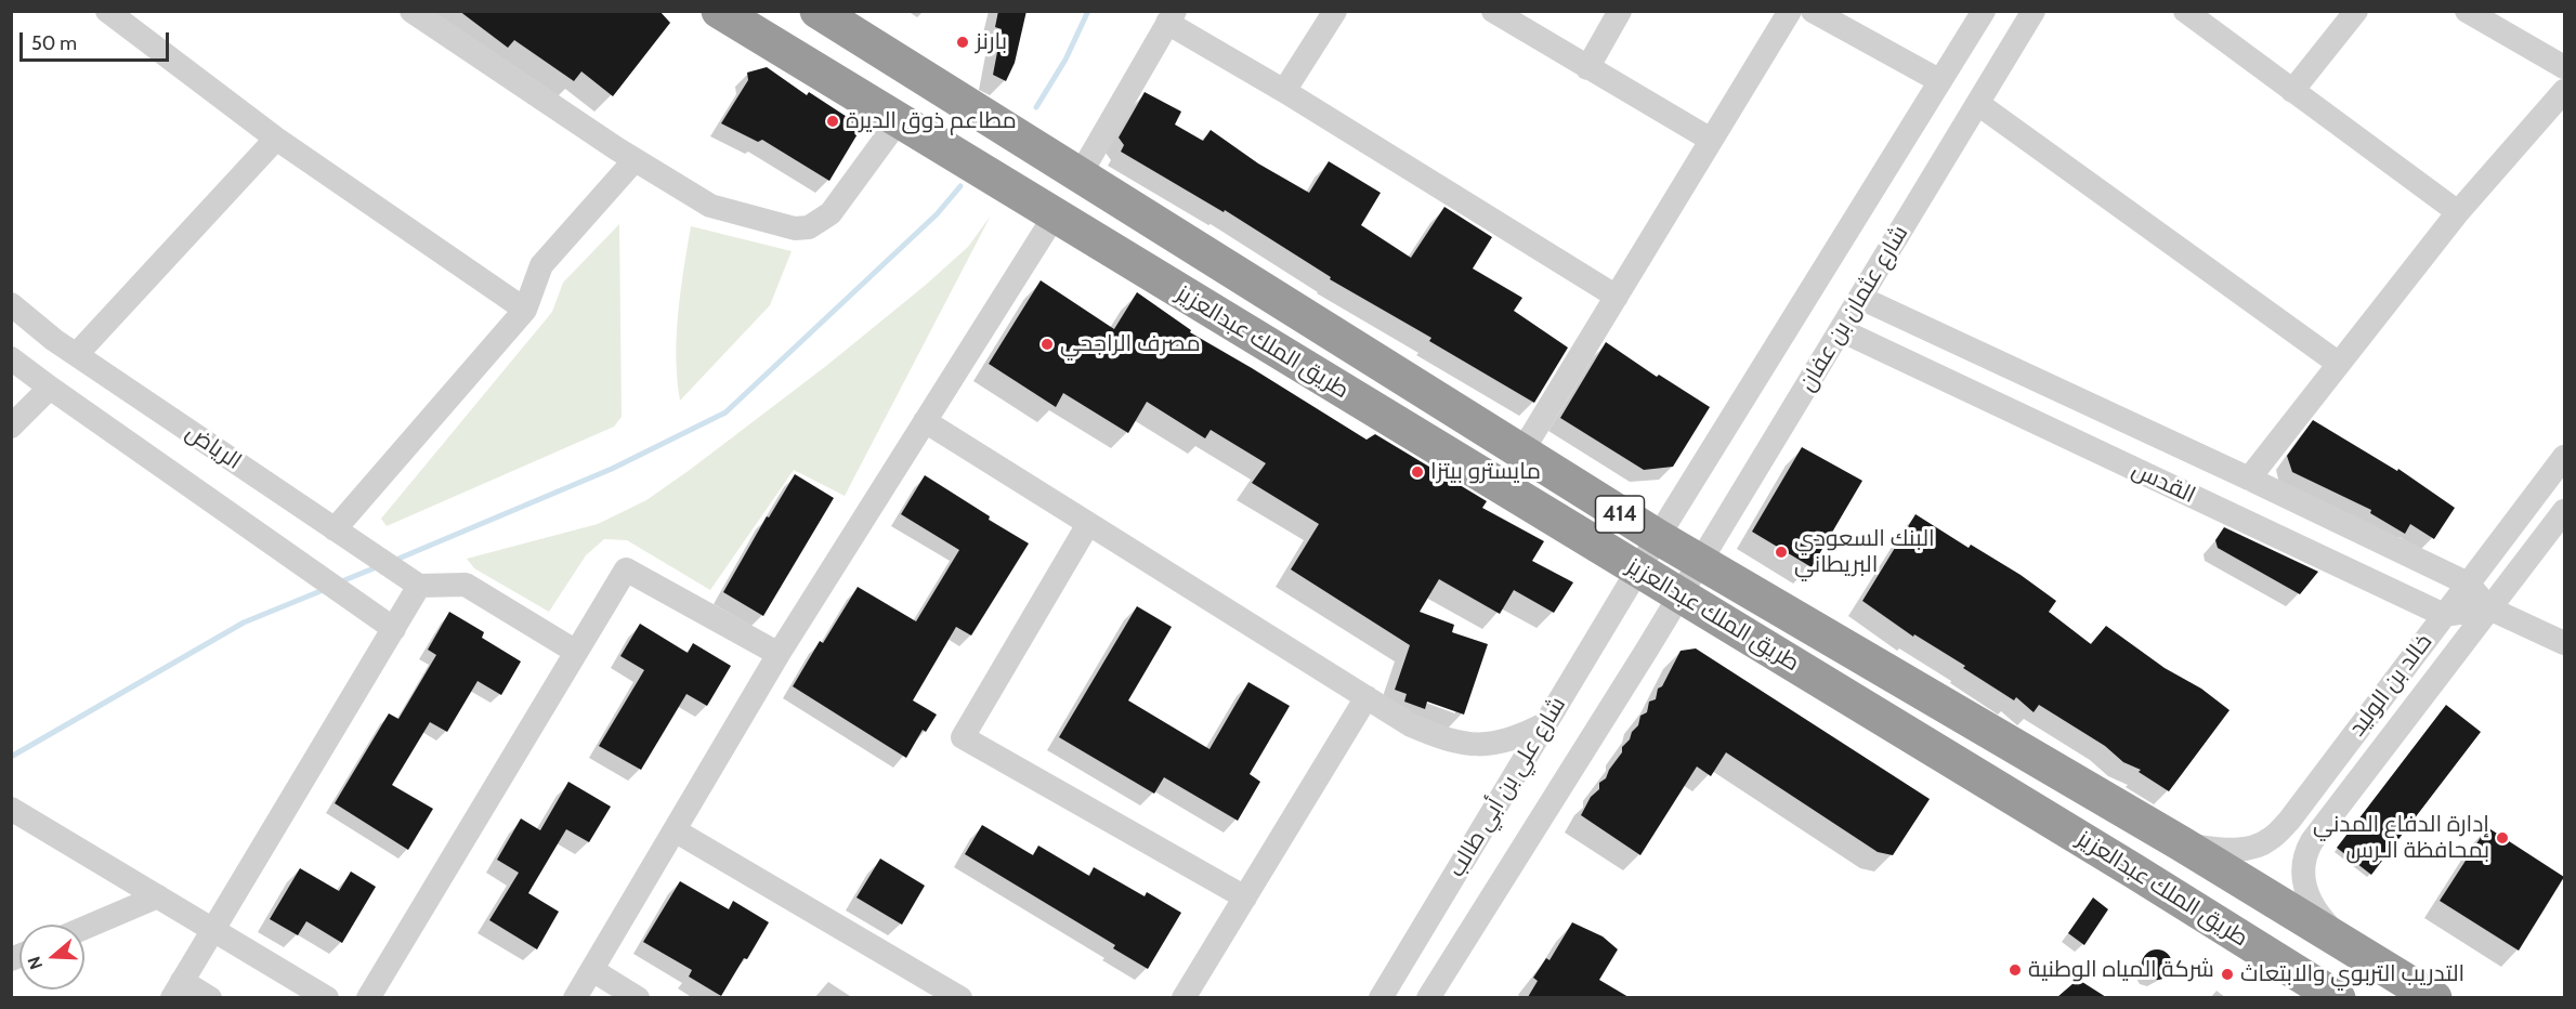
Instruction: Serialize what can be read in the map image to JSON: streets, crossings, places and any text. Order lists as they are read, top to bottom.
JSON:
{
  "streets": {
    "highway": ["طريق الملك عبدالعزيز", "414"],
    "street": [
      "شارع عثمان بن عفان",
      "الرياض",
      "القدس",
      "خالد بن الوليد",
      "شارع علي بن أبي طالب"
    ]
  },
  "crossings": [
    ["شارع عثمان بن عفان", "طريق الملك عبدالعزيز"],
    ["شارع عثمان بن عفان", "القدس"],
    ["شارع عثمان بن عفان", "شارع علي بن أبي طالب"],
    ["طريق الملك عبدالعزيز", "خالد بن الوليد"],
    ["طريق الملك عبدالعزيز", "شارع علي بن أبي طالب"],
    ["القدس", "خالد بن الوليد"]
  ],
  "places": [
    "بارنز",
    "مطاعم ذوق الديرة",
    "مصرف الراجحي",
    "مايسترو بيتزا",
    "البنك السعودي البريطاني",
    "إدارة الدفاع المدني بمحافظة الـرس",
    "شركة المياه الوطنية",
    "التدريب التربوي والابتعاث"
  ],
  "scale_bar": "50 m",
  "north": "left"
}
